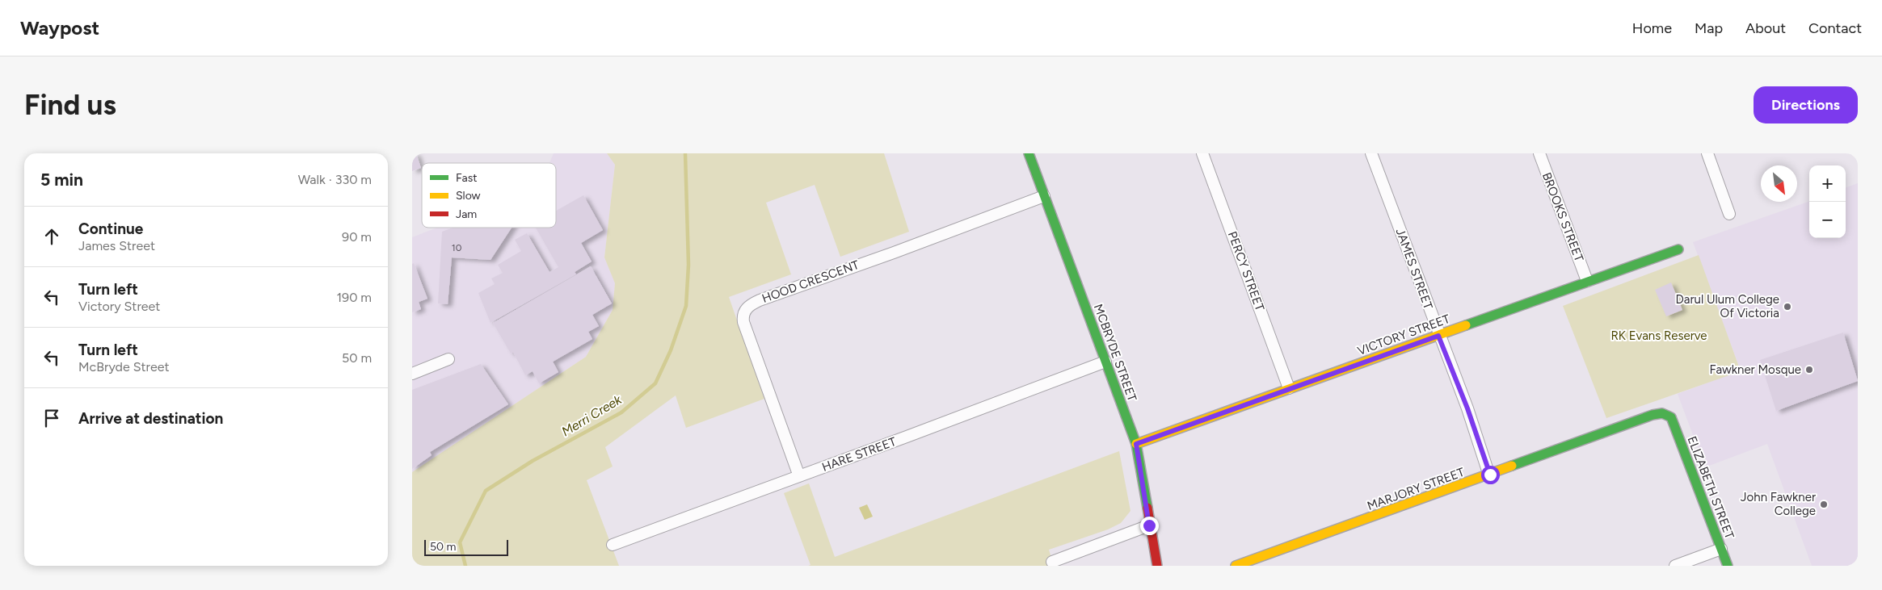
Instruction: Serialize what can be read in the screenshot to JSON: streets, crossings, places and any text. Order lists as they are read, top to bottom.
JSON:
{
  "streets": {
    "street": [
      "BROOKS STREET",
      "JAMES STREET",
      "PERCY STREET",
      "HOOD CRESCENT",
      "VICTORY STREET",
      "MCBRYDE STREET",
      "HARE STREET",
      "ELIZABETH STREET",
      "MARJORY STREET"
    ]
  },
  "crossings": [
    ["BROOKS STREET", "VICTORY STREET"],
    ["JAMES STREET", "VICTORY STREET"],
    ["JAMES STREET", "MARJORY STREET"],
    ["PERCY STREET", "VICTORY STREET"],
    ["HOOD CRESCENT", "MCBRYDE STREET"],
    ["HOOD CRESCENT", "HARE STREET"],
    ["VICTORY STREET", "MCBRYDE STREET"],
    ["MCBRYDE STREET", "HARE STREET"],
    ["ELIZABETH STREET", "MARJORY STREET"]
  ],
  "water": ["Merri Creek"],
  "parks": ["RK Evans Reserve"],
  "places": ["Darul Ulum College Of Victoria", "Fawkner Mosque", "John Fawkner College"],
  "house_numbers": ["10"],
  "legend": ["Fast", "Slow", "Jam"],
  "scale_bar": "50 m",
  "north": "bottom right",
  "page": {
    "header": "Waypost",
    "nav": [
      "Home",
      "Map",
      "About",
      "Contact"
    ],
    "buttons": "Directions",
    "title": "Find us",
    "heading": ["5 min", "Walk · 330 m"],
    "map_buttons": ["+", "−"],
    "list": [
      ["Continue", "James Street", "90 m"],
      ["Turn left", "Victory Street", "190 m"],
      ["Turn left", "McBryde Street", "50 m"],
      "Arrive at destination"
    ],
    "scale": "50 m"
  }
}
